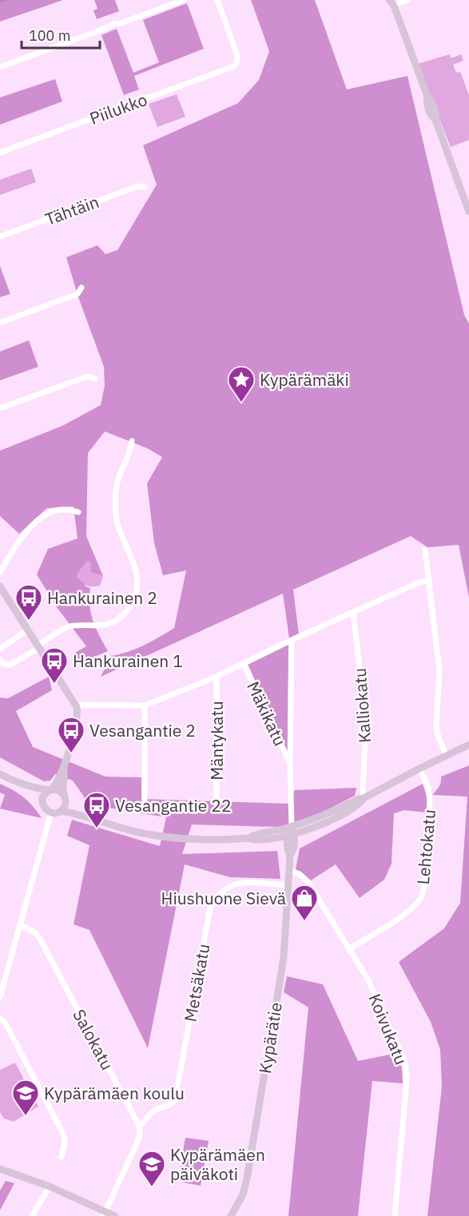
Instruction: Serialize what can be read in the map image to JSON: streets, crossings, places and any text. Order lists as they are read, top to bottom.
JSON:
{
  "streets": {
    "street": [
      "Piilukko",
      "Tähtäin",
      "Kalliokatu",
      "Mäkikatu",
      "Mäntykatu",
      "Lehtokatu",
      "Metsäkatu",
      "Koivukatu",
      "Kypärätie",
      "Salokatu"
    ]
  },
  "crossings": [
    ["Mäkikatu", "Kypärätie"],
    ["Lehtokatu", "Koivukatu"],
    ["Metsäkatu", "Kypärätie"],
    ["Metsäkatu", "Salokatu"],
    ["Koivukatu", "Kypärätie"]
  ],
  "places": {
    "place": ["Kypärämäki"],
    "bus stop": [
      "Hankurainen 2",
      "Hankurainen 1",
      "Vesangantie 2",
      "Vesangantie 22"
    ],
    "shop": ["Hiushuone Sievä"],
    "school or university": ["Kypärämäen koulu", "Kypärämäen päiväkoti"]
  },
  "scale_bar": "100 m"
}
